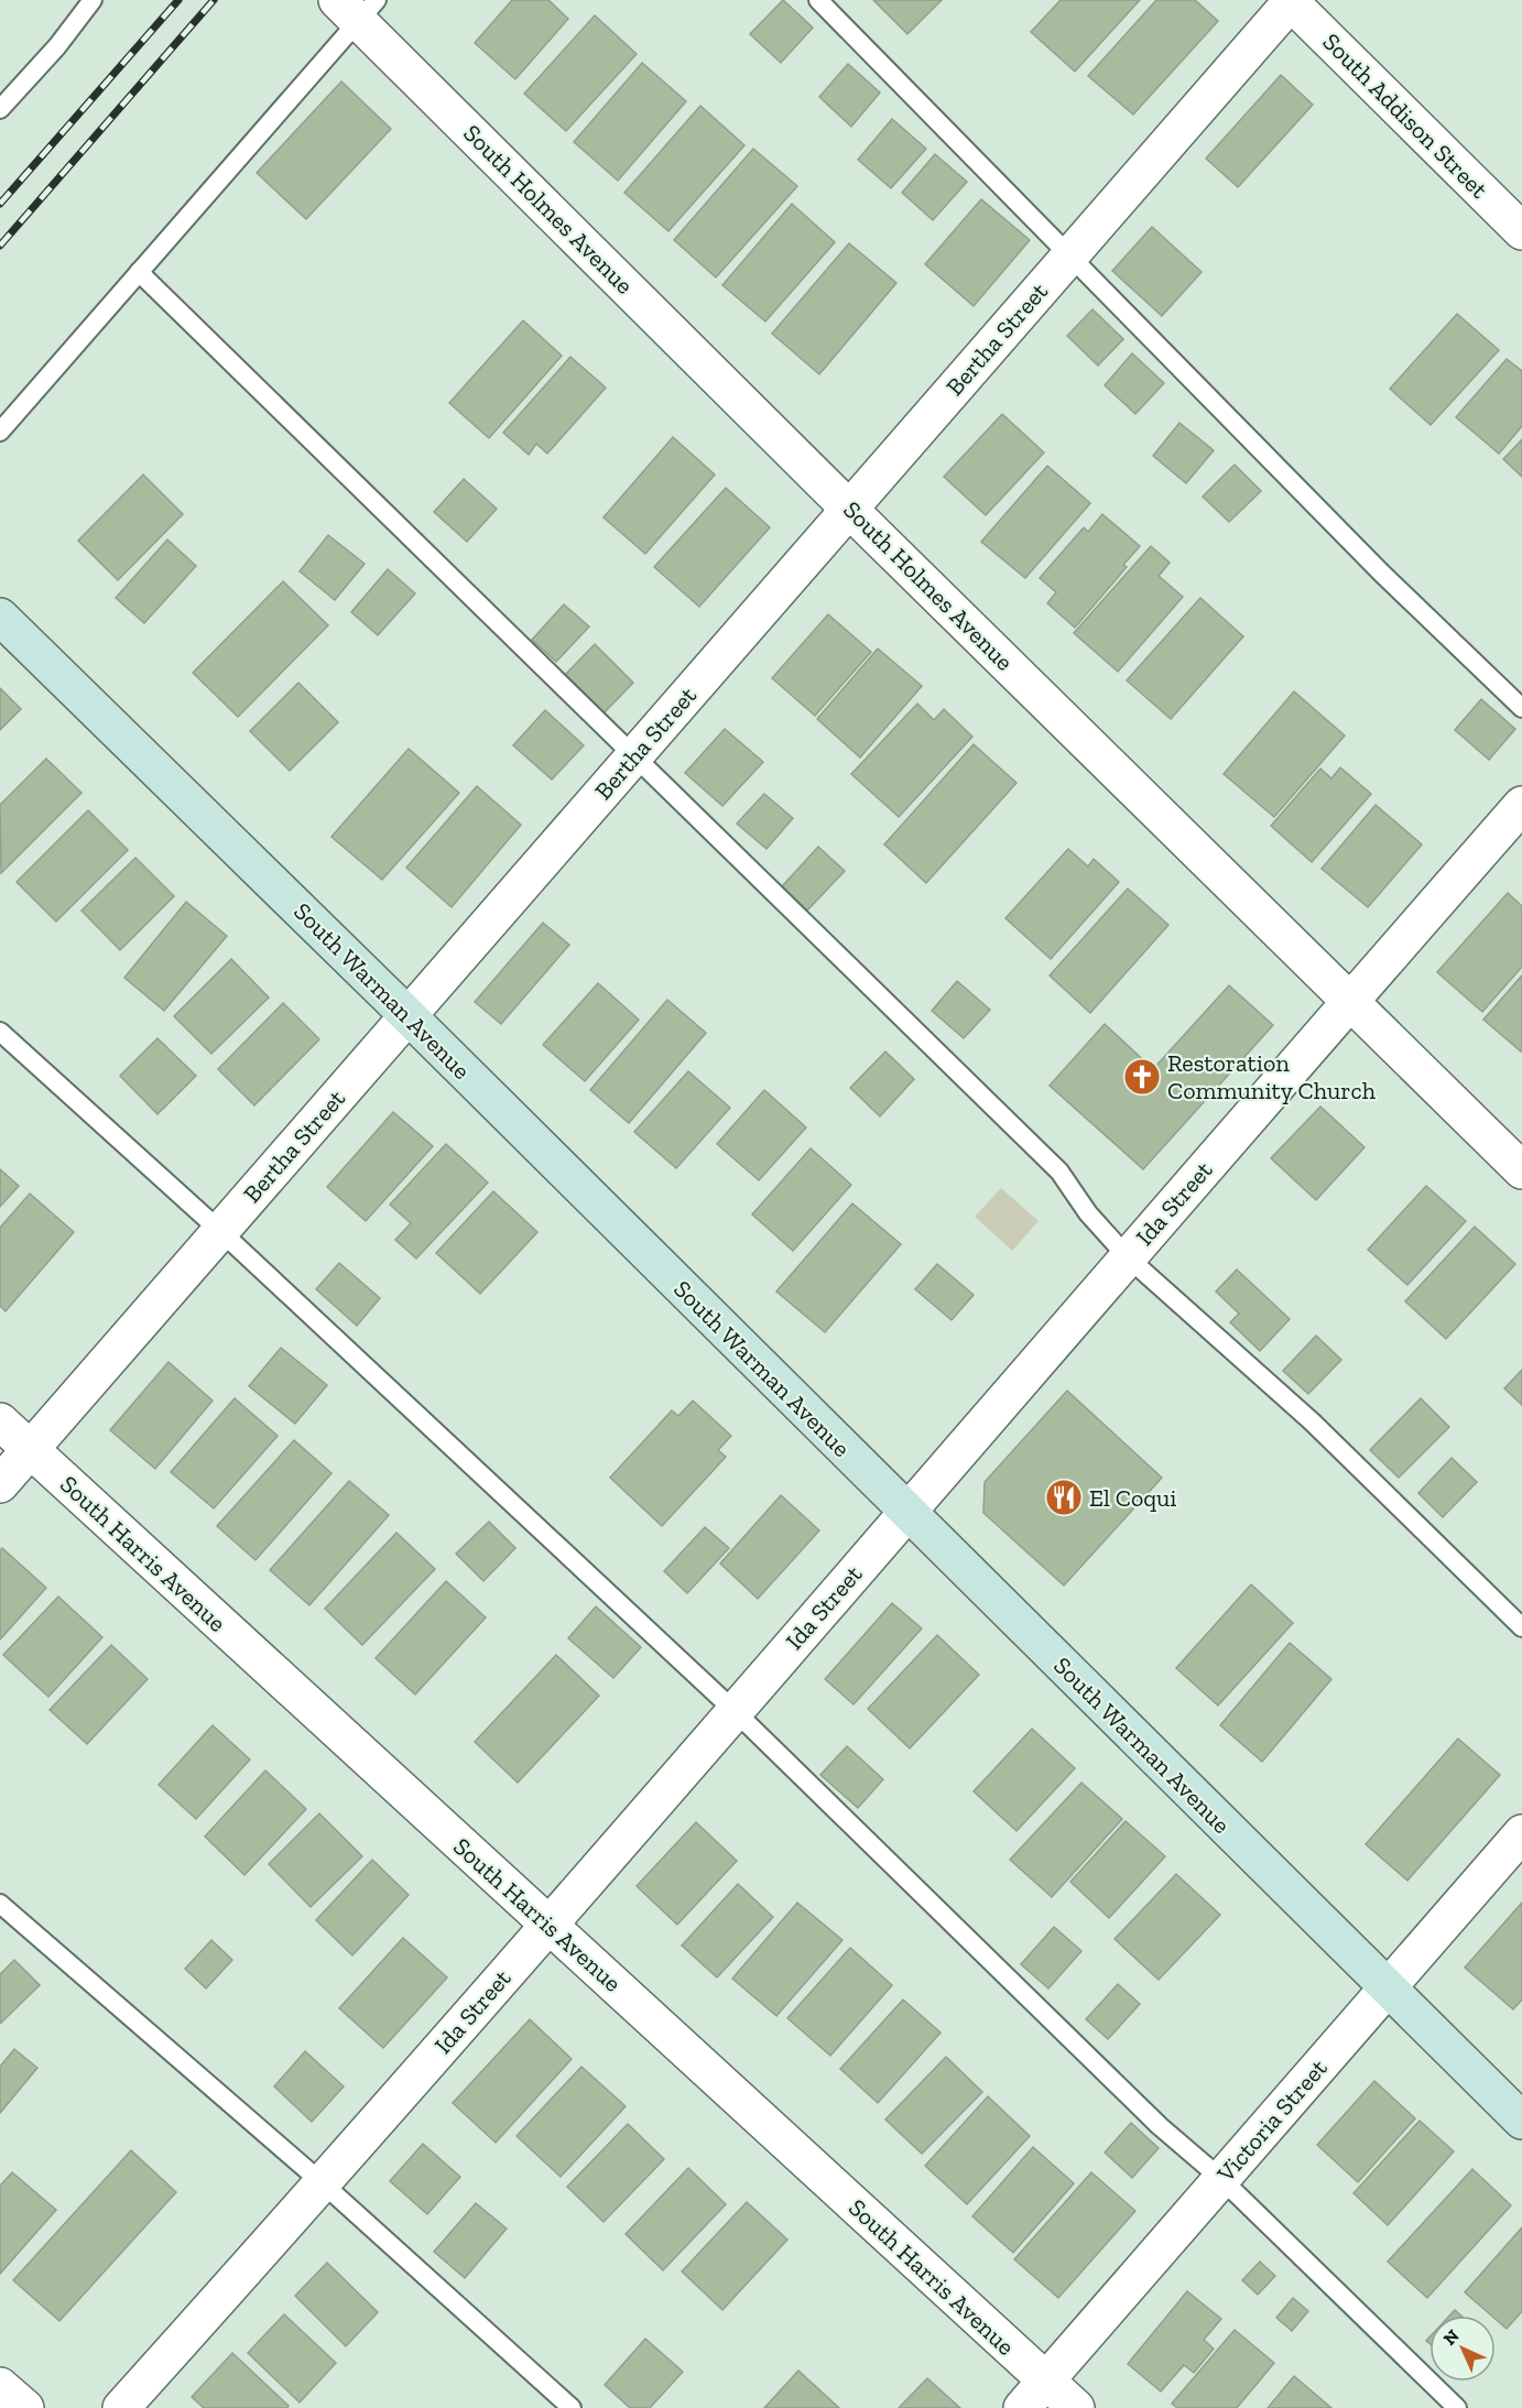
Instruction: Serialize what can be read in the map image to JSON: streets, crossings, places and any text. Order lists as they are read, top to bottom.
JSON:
{
  "streets": {
    "main road": ["South Warman Avenue"],
    "street": [
      "South Addison Street",
      "South Holmes Avenue",
      "Bertha Street",
      "Ida Street",
      "South Harris Avenue",
      "Victoria Street"
    ]
  },
  "crossings": [
    ["South Addison Street", "Bertha Street"],
    ["South Holmes Avenue", "Bertha Street"],
    ["South Holmes Avenue", "Ida Street"],
    ["Bertha Street", "South Warman Avenue"],
    ["Bertha Street", "South Harris Avenue"],
    ["South Warman Avenue", "Ida Street"],
    ["South Warman Avenue", "Victoria Street"],
    ["Ida Street", "South Harris Avenue"],
    ["South Harris Avenue", "Victoria Street"]
  ],
  "places": {
    "church": ["Restoration Community Church"],
    "restaurant": ["El Coqui"]
  },
  "north": "top left"
}
